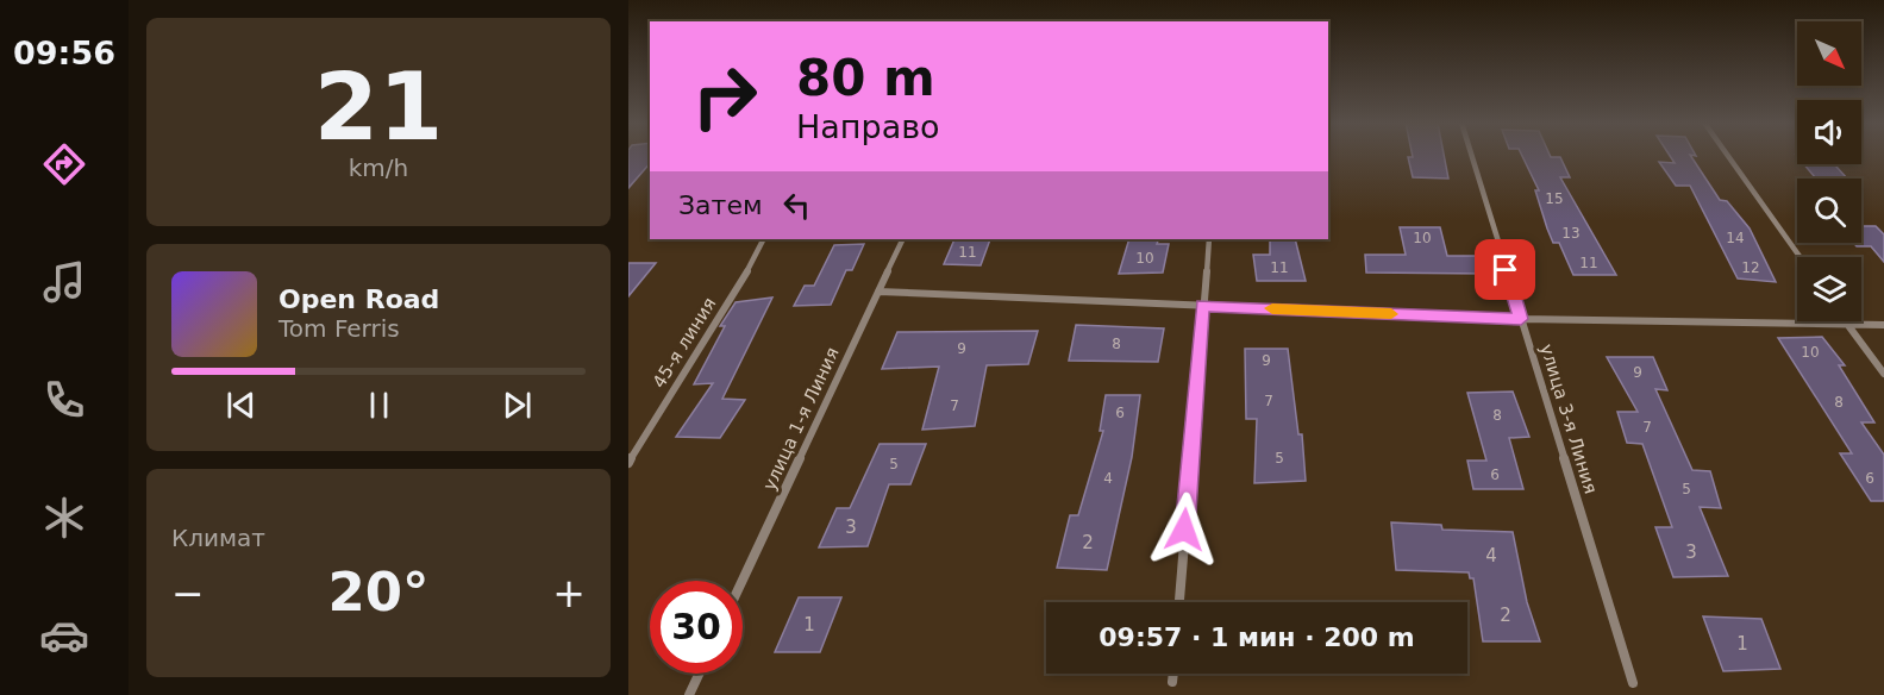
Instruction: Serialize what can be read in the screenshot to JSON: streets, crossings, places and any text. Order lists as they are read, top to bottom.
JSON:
{
  "streets": {
    "street": ["45-я линия", "улица 1-я Линия", "улица 3-я Линия"]
  },
  "house_numbers": [
    "15",
    "13",
    "10",
    "14",
    "11",
    "10",
    "11",
    "11",
    "12",
    "8",
    "9",
    "10",
    "9",
    "9",
    "7",
    "8",
    "7",
    "6",
    "8",
    "7",
    "5",
    "5",
    "6",
    "4",
    "6",
    "5",
    "3",
    "2",
    "3",
    "4",
    "2",
    "1",
    "1"
  ],
  "north": "bottom right",
  "page": {
    "tabs": "09:56",
    "tile": [
      ["21", "km/h"],
      "Климат"
    ],
    "turn": ["80 m", "Направо"],
    "then": "Затем",
    "song": ["Open Road", "Tom Ferris"],
    "heat": ["−", "20°", "+"],
    "limit": "30",
    "trip": "09:57 · 1 мин · 200 m"
  }
}
